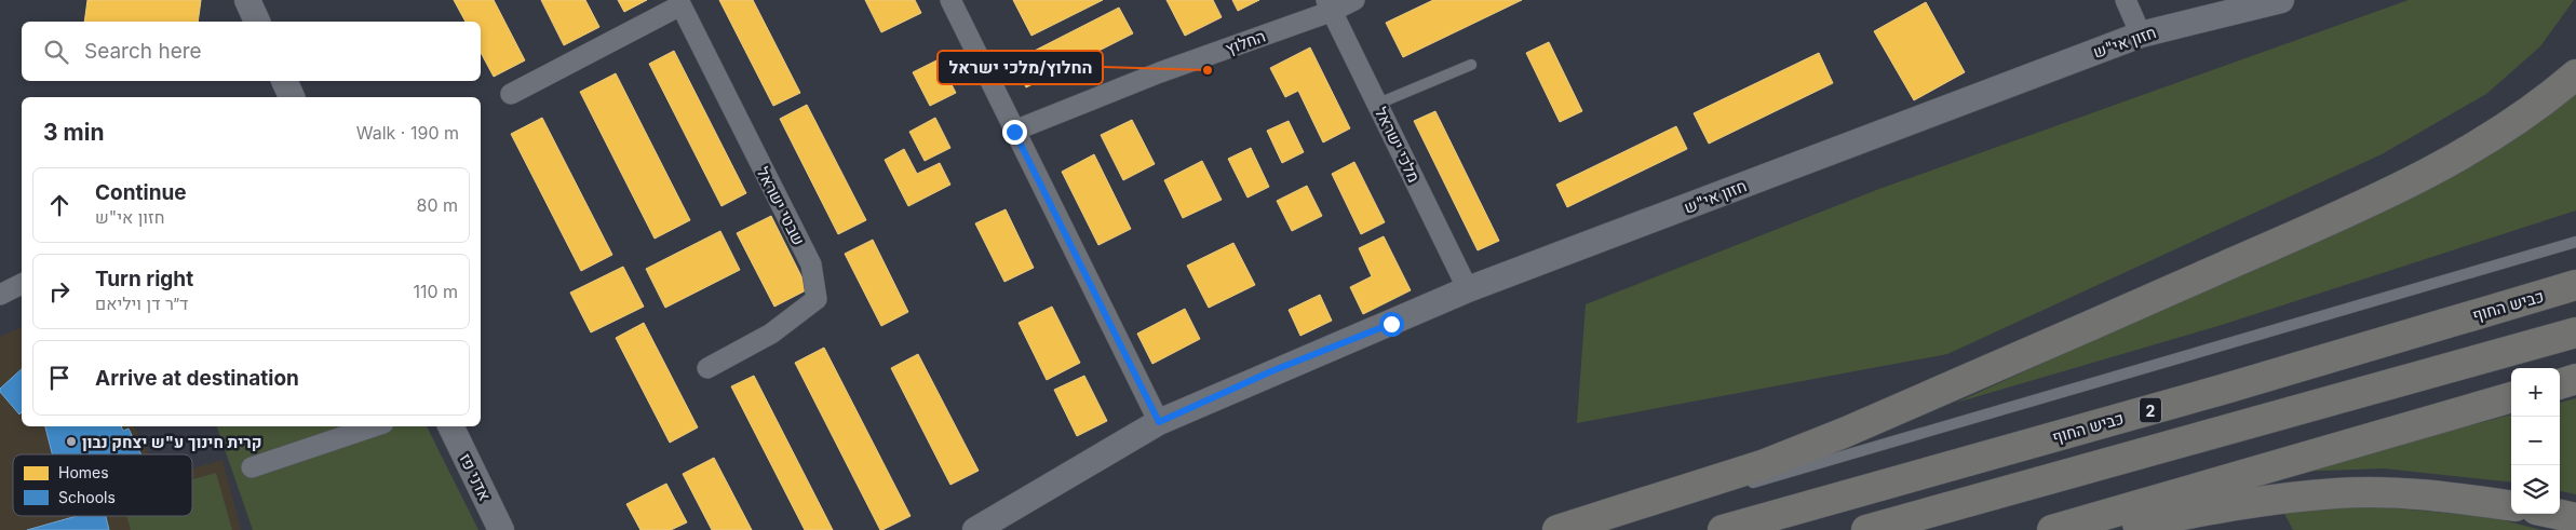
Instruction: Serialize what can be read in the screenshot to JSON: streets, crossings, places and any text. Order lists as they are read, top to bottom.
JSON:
{
  "streets": {
    "highway": ["כביש החוף", "2"],
    "street": [
      "החלוץ",
      "חזון אי\"ש",
      "מלכי ישראל",
      "שבטי ישראל",
      "אדני פז"
    ]
  },
  "crossings": [
    ["החלוץ", "מלכי ישראל"],
    ["חזון אי\"ש", "מלכי ישראל"]
  ],
  "places": ["החלוץ/מלכי ישראל", "קרית חינוך ע\"ש יצחק נבון"],
  "legend": ["Homes", "Schools"],
  "page": {
    "search": "Search here",
    "heading": ["3 min", "Walk · 190 m"],
    "list": [
      ["Continue", "חזון אי\"ש", "80 m"],
      ["Turn right", "ד״ר דן ויליאם", "110 m"],
      "Arrive at destination"
    ],
    "map_buttons": ["+", "−"]
  }
}
